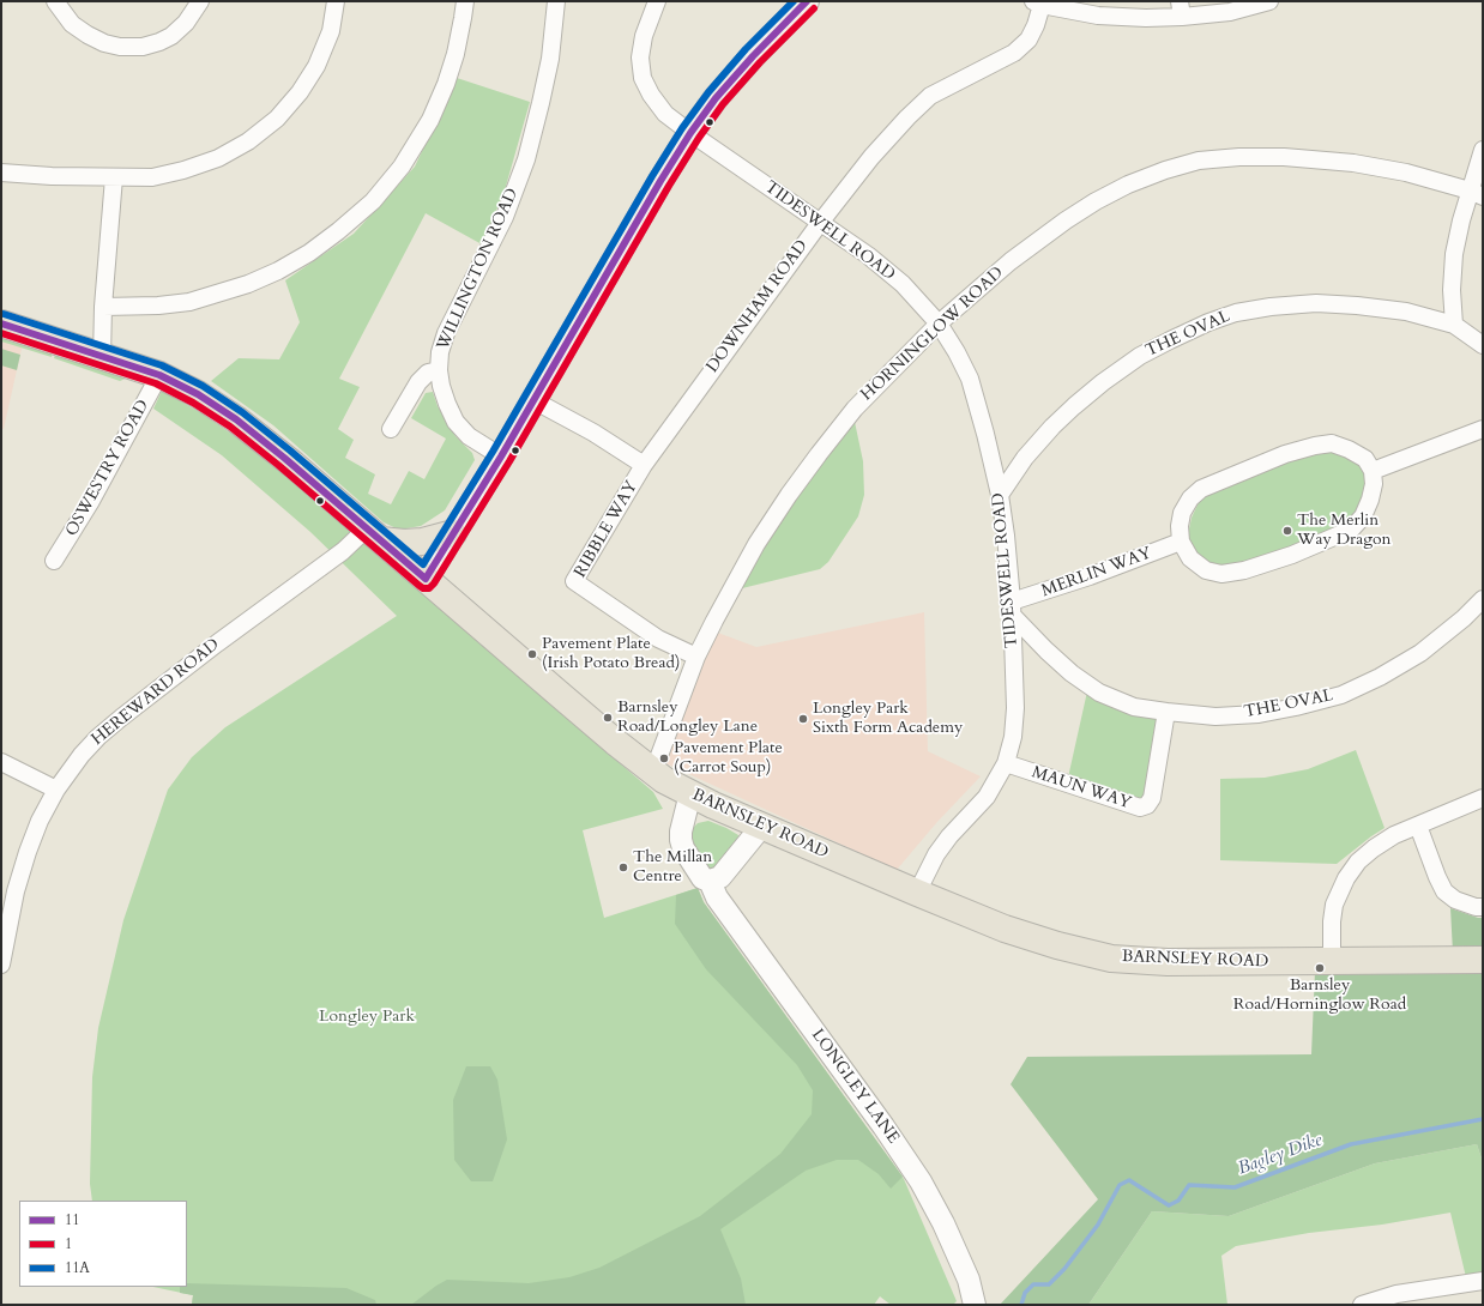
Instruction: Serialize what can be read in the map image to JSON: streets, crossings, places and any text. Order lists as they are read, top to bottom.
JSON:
{
  "streets": {
    "main road": ["BARNSLEY ROAD"],
    "street": [
      "TIDESWELL ROAD",
      "WILLINGTON ROAD",
      "DOWNHAM ROAD",
      "HORNINGLOW ROAD",
      "THE OVAL",
      "OSWESTRY ROAD",
      "RIBBLE WAY",
      "MERLIN WAY",
      "HEREWARD ROAD",
      "MAUN WAY",
      "LONGLEY LANE"
    ]
  },
  "crossings": [
    ["TIDESWELL ROAD", "DOWNHAM ROAD"],
    ["TIDESWELL ROAD", "HORNINGLOW ROAD"],
    ["TIDESWELL ROAD", "THE OVAL"],
    ["TIDESWELL ROAD", "MERLIN WAY"],
    ["TIDESWELL ROAD", "MAUN WAY"],
    ["TIDESWELL ROAD", "BARNSLEY ROAD"],
    ["DOWNHAM ROAD", "RIBBLE WAY"],
    ["HORNINGLOW ROAD", "RIBBLE WAY"],
    ["HORNINGLOW ROAD", "BARNSLEY ROAD"],
    ["THE OVAL", "MERLIN WAY"],
    ["THE OVAL", "MAUN WAY"],
    ["OSWESTRY ROAD", "BARNSLEY ROAD"],
    ["HEREWARD ROAD", "BARNSLEY ROAD"],
    ["BARNSLEY ROAD", "LONGLEY LANE"]
  ],
  "water": ["Bagley Dike"],
  "parks": ["Longley Park"],
  "places": [
    "The Merlin Way Dragon",
    "Pavement Plate (Irish Potato Bread)",
    "Barnsley Road/Longley Lane",
    "Longley Park Sixth Form Academy",
    "Pavement Plate (Carrot Soup)",
    "The Millan Centre",
    "Barnsley Road/Horninglow Road"
  ],
  "lines": ["transit line 11", "transit line 11A", "transit line 1"],
  "legend": ["11", "1", "11A"]
}
